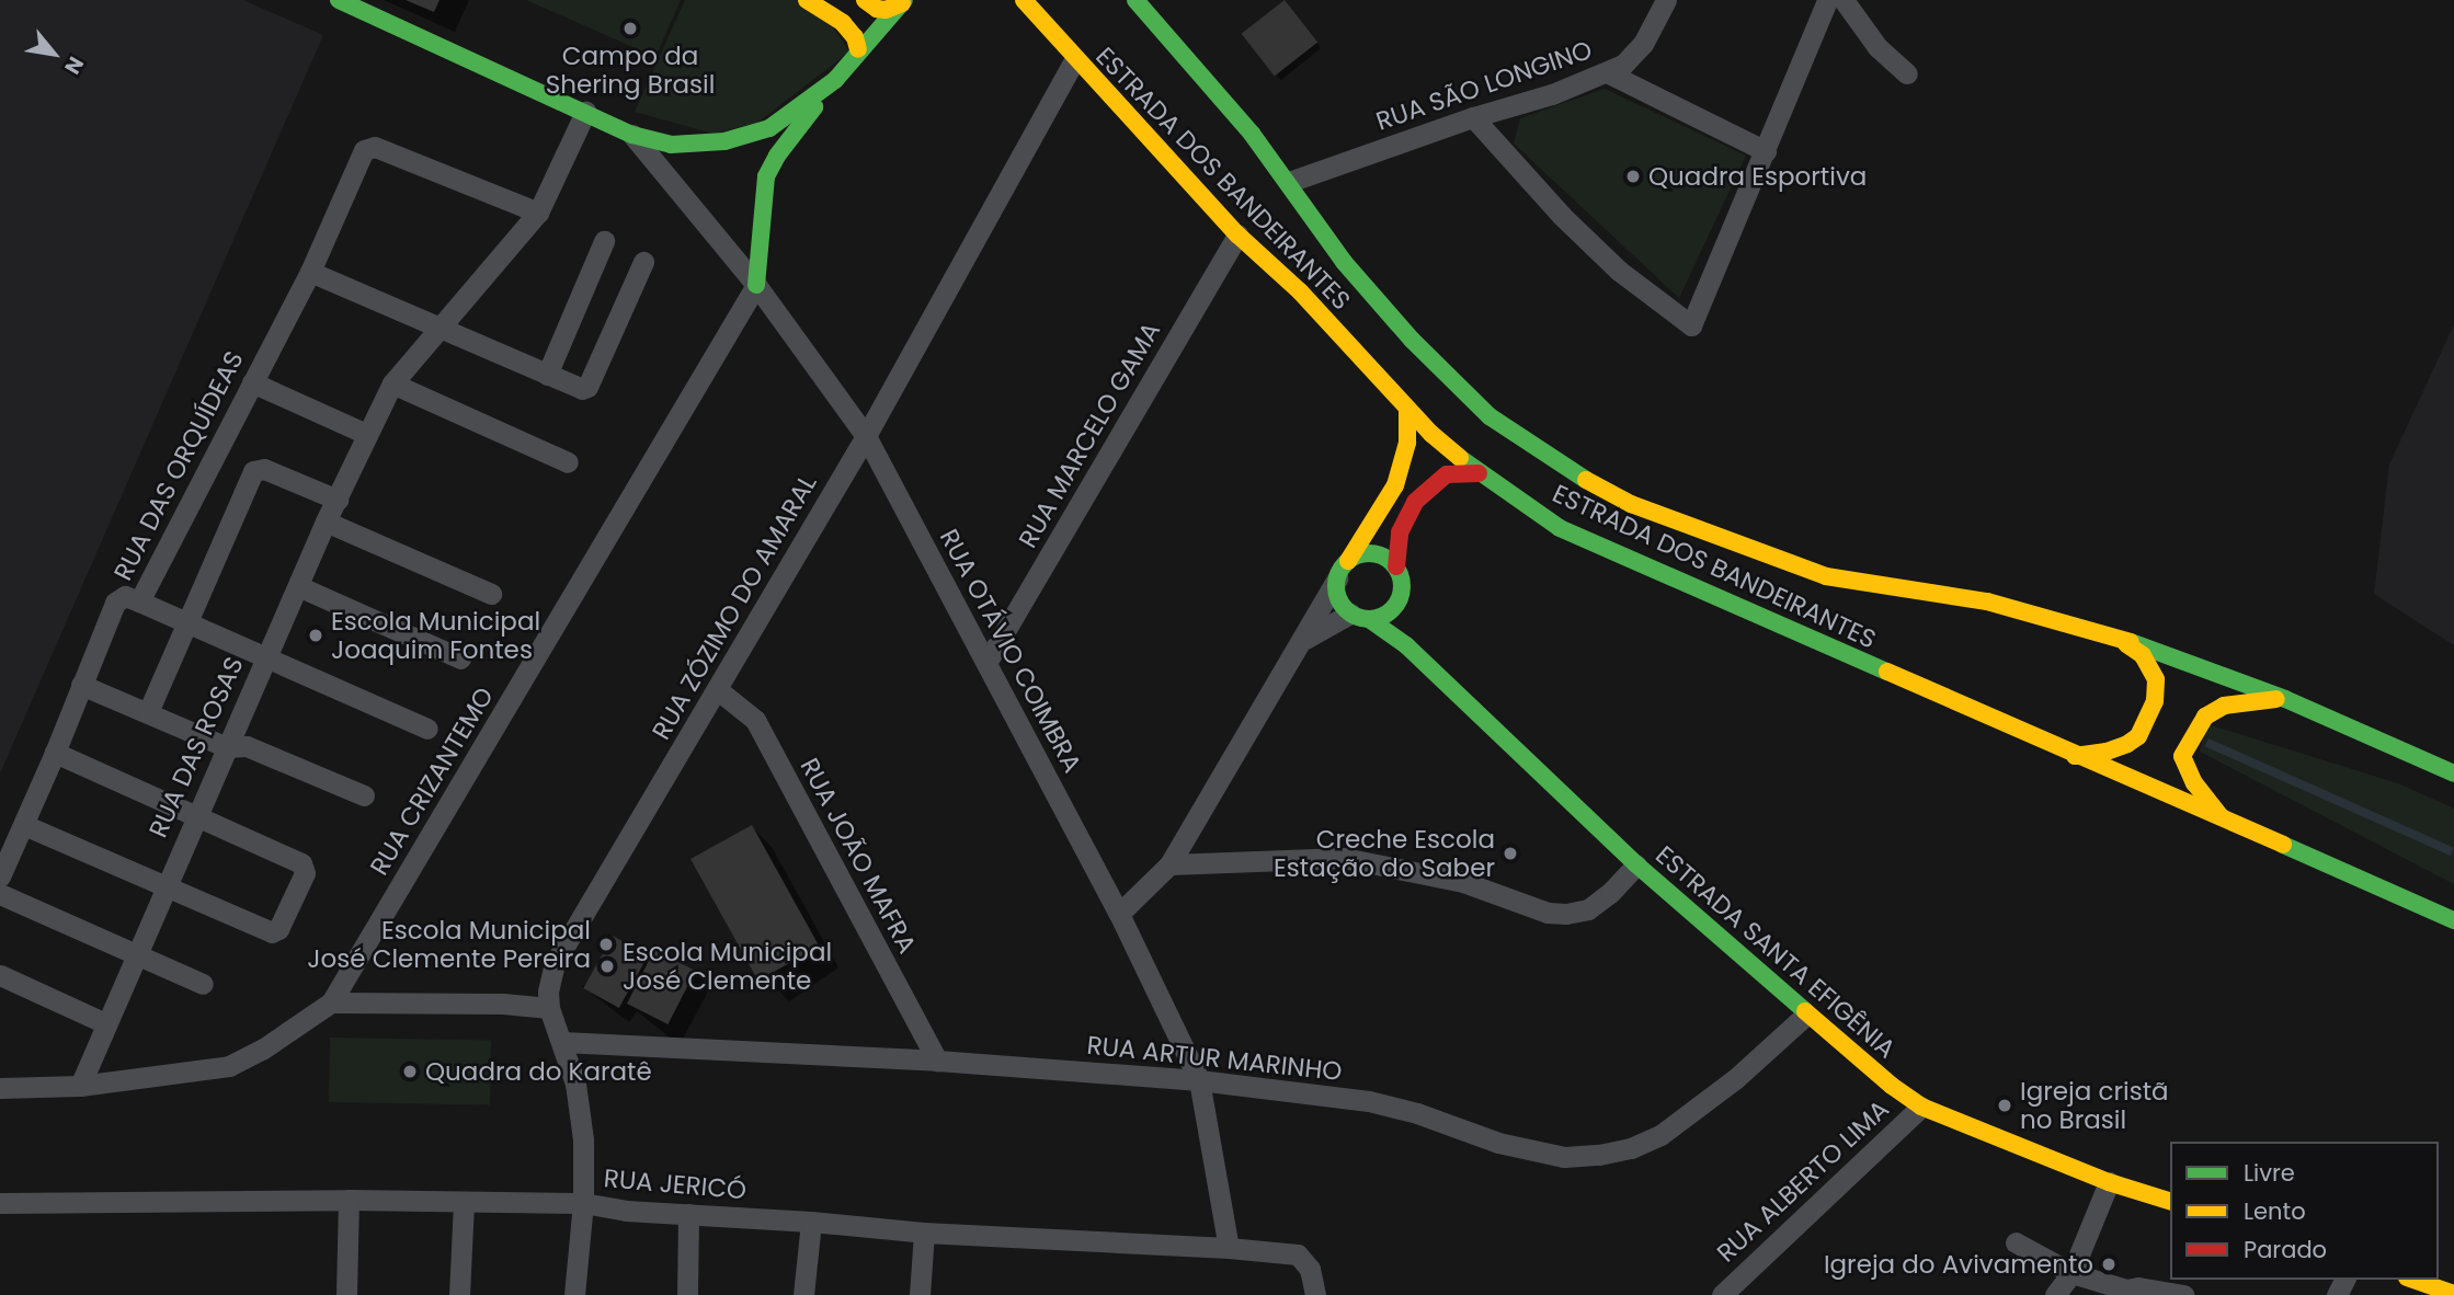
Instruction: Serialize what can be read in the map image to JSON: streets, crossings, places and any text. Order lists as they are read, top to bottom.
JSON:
{
  "streets": {
    "main road": ["ESTRADA DOS BANDEIRANTES", "ESTRADA SANTA EFIGÊNIA"],
    "street": [
      "RUA SÃO LONGINO",
      "RUA MARCELO GAMA",
      "RUA DAS ORQUÍDEAS",
      "RUA ZÓZIMO DO AMARAL",
      "RUA OTÁVIO COIMBRA",
      "RUA DAS ROSAS",
      "RUA CRIZANTEMO",
      "RUA JOÃO MAFRA",
      "RUA ARTUR MARINHO",
      "RUA ALBERTO LIMA",
      "RUA JERICÓ"
    ]
  },
  "crossings": [
    ["RUA SÃO LONGINO", "ESTRADA DOS BANDEIRANTES"],
    ["ESTRADA DOS BANDEIRANTES", "RUA MARCELO GAMA"],
    ["ESTRADA DOS BANDEIRANTES", "RUA ZÓZIMO DO AMARAL"],
    ["RUA MARCELO GAMA", "RUA OTÁVIO COIMBRA"],
    ["RUA DAS ORQUÍDEAS", "RUA DAS ROSAS"],
    ["RUA ZÓZIMO DO AMARAL", "RUA OTÁVIO COIMBRA"],
    ["RUA ZÓZIMO DO AMARAL", "RUA JOÃO MAFRA"],
    ["RUA ZÓZIMO DO AMARAL", "RUA ARTUR MARINHO"],
    ["RUA ZÓZIMO DO AMARAL", "RUA JERICÓ"],
    ["RUA OTÁVIO COIMBRA", "RUA CRIZANTEMO"],
    ["RUA OTÁVIO COIMBRA", "RUA ARTUR MARINHO"],
    ["RUA OTÁVIO COIMBRA", "RUA JERICÓ"],
    ["RUA DAS ROSAS", "RUA CRIZANTEMO"],
    ["RUA JOÃO MAFRA", "RUA ARTUR MARINHO"],
    ["ESTRADA SANTA EFIGÊNIA", "RUA ARTUR MARINHO"],
    ["ESTRADA SANTA EFIGÊNIA", "RUA ALBERTO LIMA"]
  ],
  "places": [
    "Campo da Shering Brasil",
    "Quadra Esportiva",
    "Escola Municipal Joaquim Fontes",
    "Creche Escola Estação do Saber",
    "Escola Municipal José Clemente Pereira",
    "Escola Municipal José Clemente",
    "Quadra do Karatê",
    "Igreja cristã no Brasil",
    "Igreja do Avivamento"
  ],
  "legend": ["Livre", "Lento", "Parado"],
  "north": "bottom right"
}
